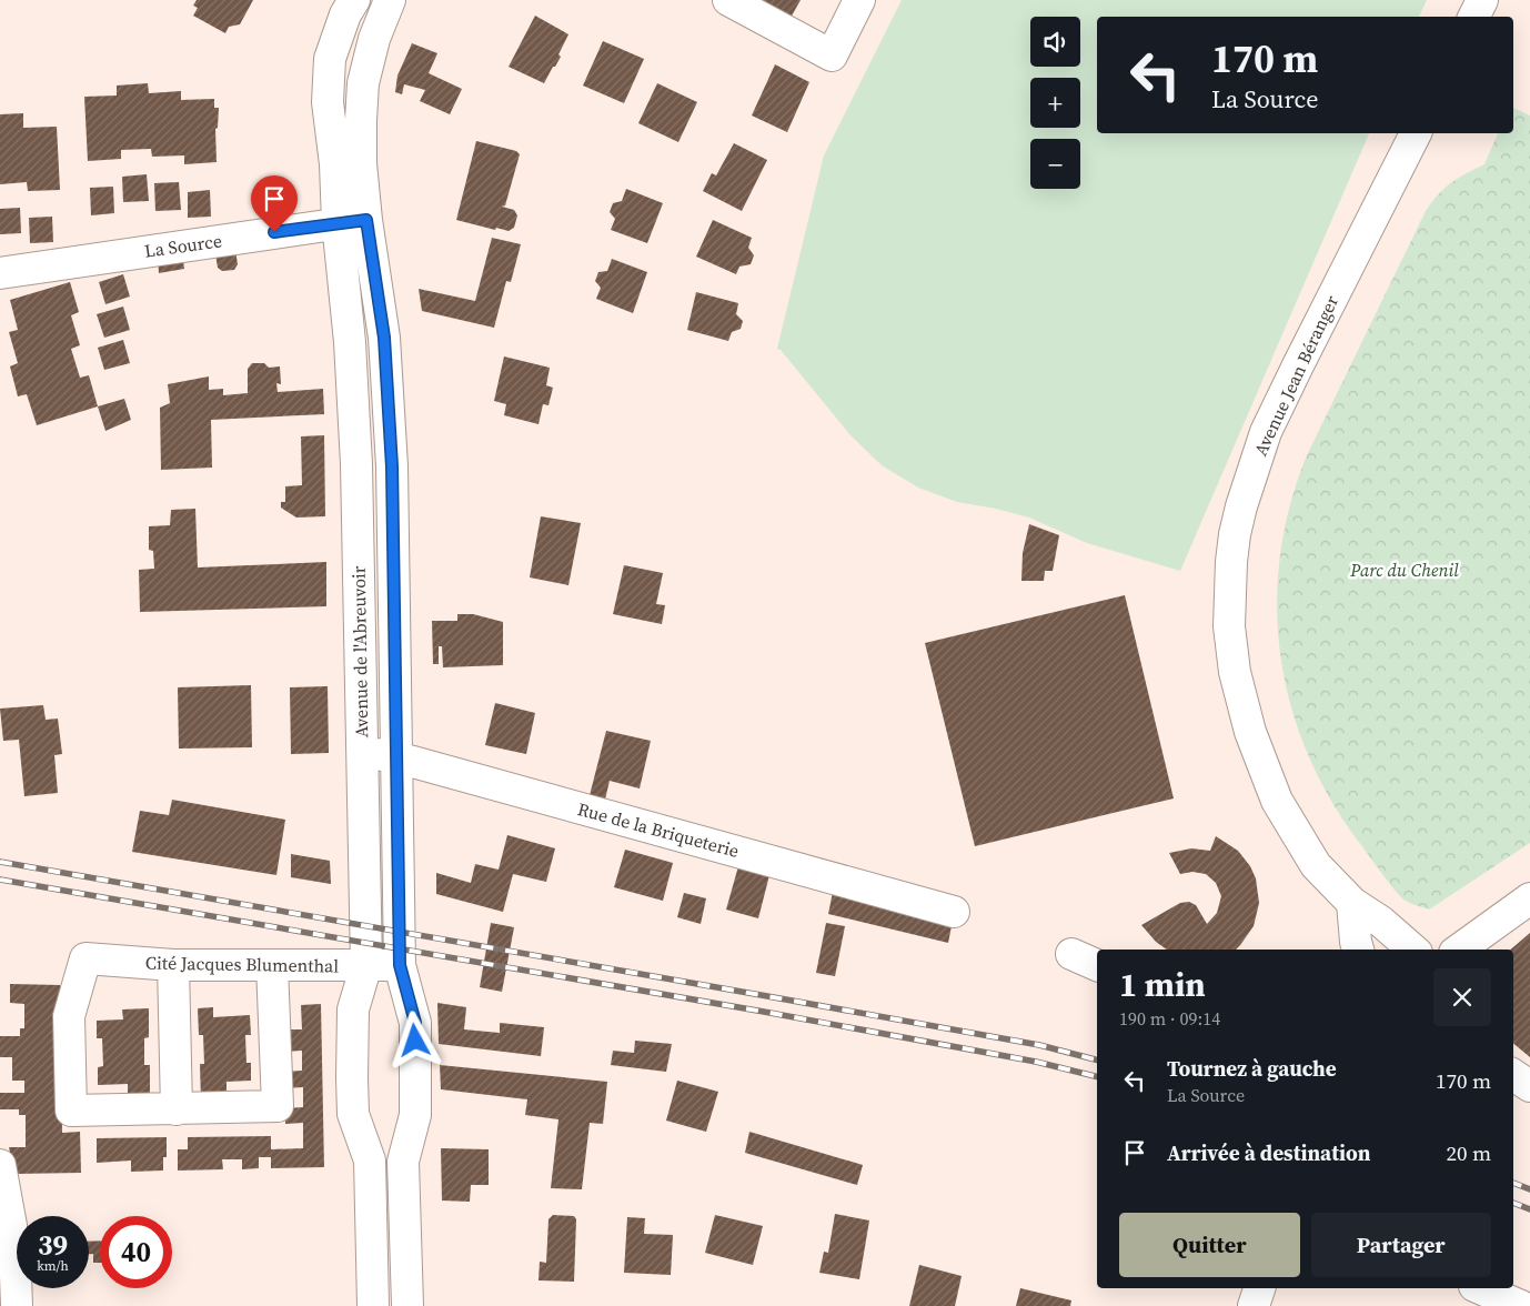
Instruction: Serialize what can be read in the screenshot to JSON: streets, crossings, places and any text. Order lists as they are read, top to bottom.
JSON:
{
  "streets": {
    "street": [
      "La Source",
      "Avenue Jean Béranger",
      "Avenue de l'Abreuvoir",
      "Rue de la Briqueterie",
      "Cité Jacques Blumenthal"
    ]
  },
  "crossings": [
    ["La Source", "Avenue de l'Abreuvoir"],
    ["Avenue de l'Abreuvoir", "Rue de la Briqueterie"],
    ["Avenue de l'Abreuvoir", "Cité Jacques Blumenthal"]
  ],
  "parks": ["Parc du Chenil"],
  "page": {
    "map_buttons": ["+", "−"],
    "turn": ["170 m", "La Source"],
    "heading": ["1 min", "190 m · 09:14"],
    "list": [
      {
        "name": "Tournez à gauche",
        "note": "La Source",
        "value": "170 m"
      },
      {
        "name": "Arrivée à destination",
        "value": "20 m"
      }
    ],
    "buttons": ["Quitter", "Partager"],
    "speed": "39 km/h",
    "limit": "40"
  }
}
